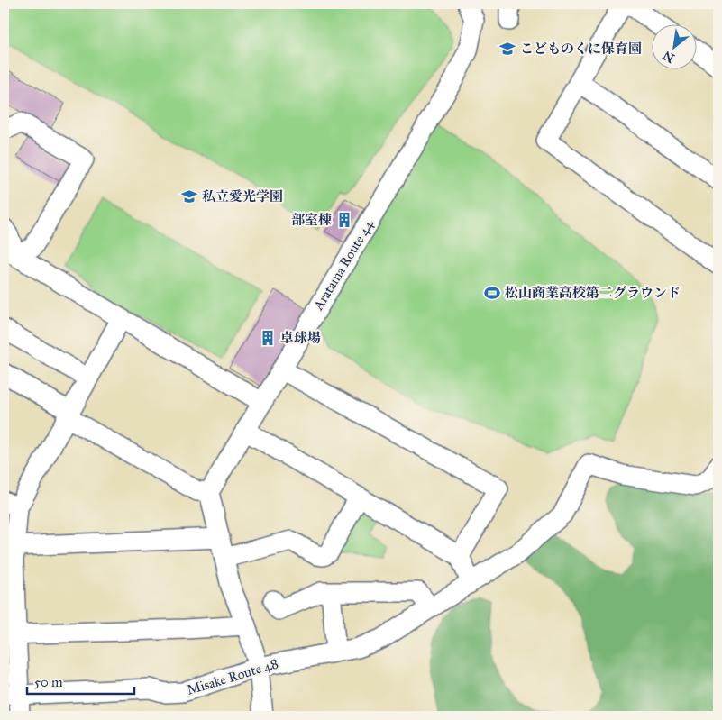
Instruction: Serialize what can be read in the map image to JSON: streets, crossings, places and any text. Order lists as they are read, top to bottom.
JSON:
{
  "streets": {
    "street": ["Aratama Route 44", "Misake Route 48"]
  },
  "places": {
    "school or university": ["こどものくに保育園", "私立愛光学園"],
    "building": ["部室棟", "卓球場"],
    "sports": ["松山商業高校第二グラウンド"]
  },
  "scale_bar": "50 m",
  "north": "bottom left"
}
